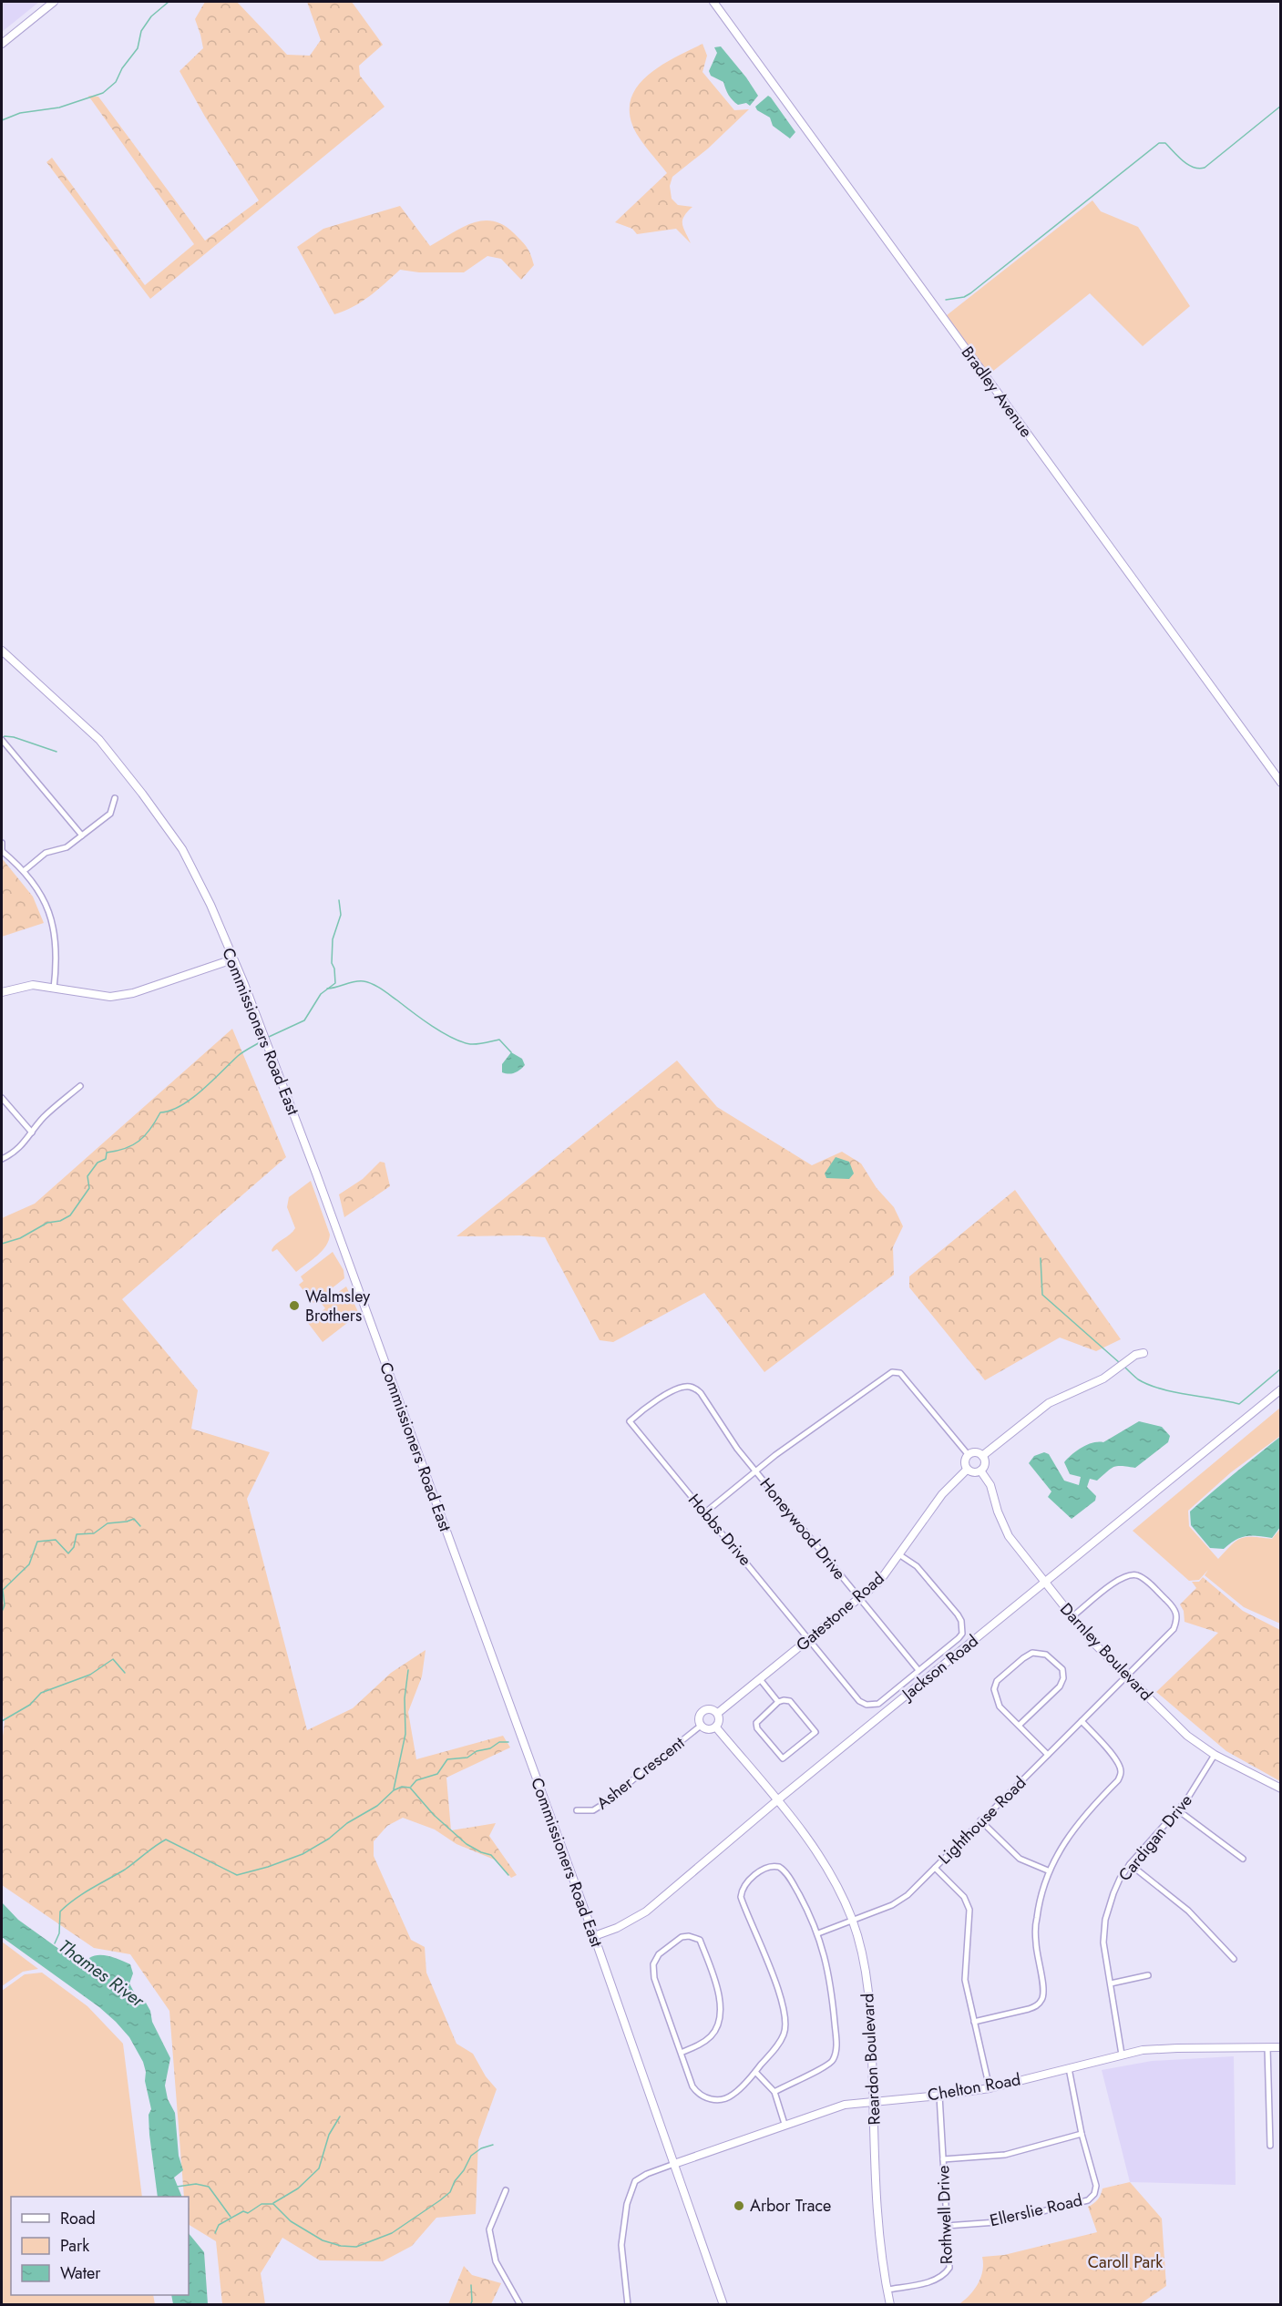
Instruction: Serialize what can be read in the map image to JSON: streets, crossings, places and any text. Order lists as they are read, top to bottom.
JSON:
{
  "streets": {
    "main road": [
      "Bradley Avenue",
      "Commissioners Road East",
      "Gatestone Road",
      "Darnley Boulevard",
      "Jackson Road",
      "Reardon Boulevard",
      "Chelton Road"
    ],
    "street": [
      "Honeywood Drive",
      "Hobbs Drive",
      "Asher Crescent",
      "Lighthouse Road",
      "Cardigan Drive",
      "Ellerslie Road",
      "Rothwell Drive"
    ]
  },
  "crossings": [
    ["Commissioners Road East", "Jackson Road"],
    ["Commissioners Road East", "Chelton Road"],
    ["Honeywood Drive", "Hobbs Drive"],
    ["Honeywood Drive", "Gatestone Road"],
    ["Hobbs Drive", "Gatestone Road"],
    ["Gatestone Road", "Darnley Boulevard"],
    ["Gatestone Road", "Asher Crescent"],
    ["Gatestone Road", "Reardon Boulevard"],
    ["Darnley Boulevard", "Jackson Road"],
    ["Darnley Boulevard", "Lighthouse Road"],
    ["Darnley Boulevard", "Cardigan Drive"],
    ["Jackson Road", "Reardon Boulevard"],
    ["Asher Crescent", "Reardon Boulevard"],
    ["Lighthouse Road", "Reardon Boulevard"],
    ["Cardigan Drive", "Chelton Road"],
    ["Reardon Boulevard", "Chelton Road"],
    ["Reardon Boulevard", "Rothwell Drive"],
    ["Chelton Road", "Ellerslie Road"],
    ["Chelton Road", "Rothwell Drive"],
    ["Ellerslie Road", "Rothwell Drive"]
  ],
  "water": ["Thames River"],
  "parks": ["Caroll Park"],
  "places": ["Walmsley Brothers", "Arbor Trace"],
  "legend": ["Road", "Park", "Water"]
}
